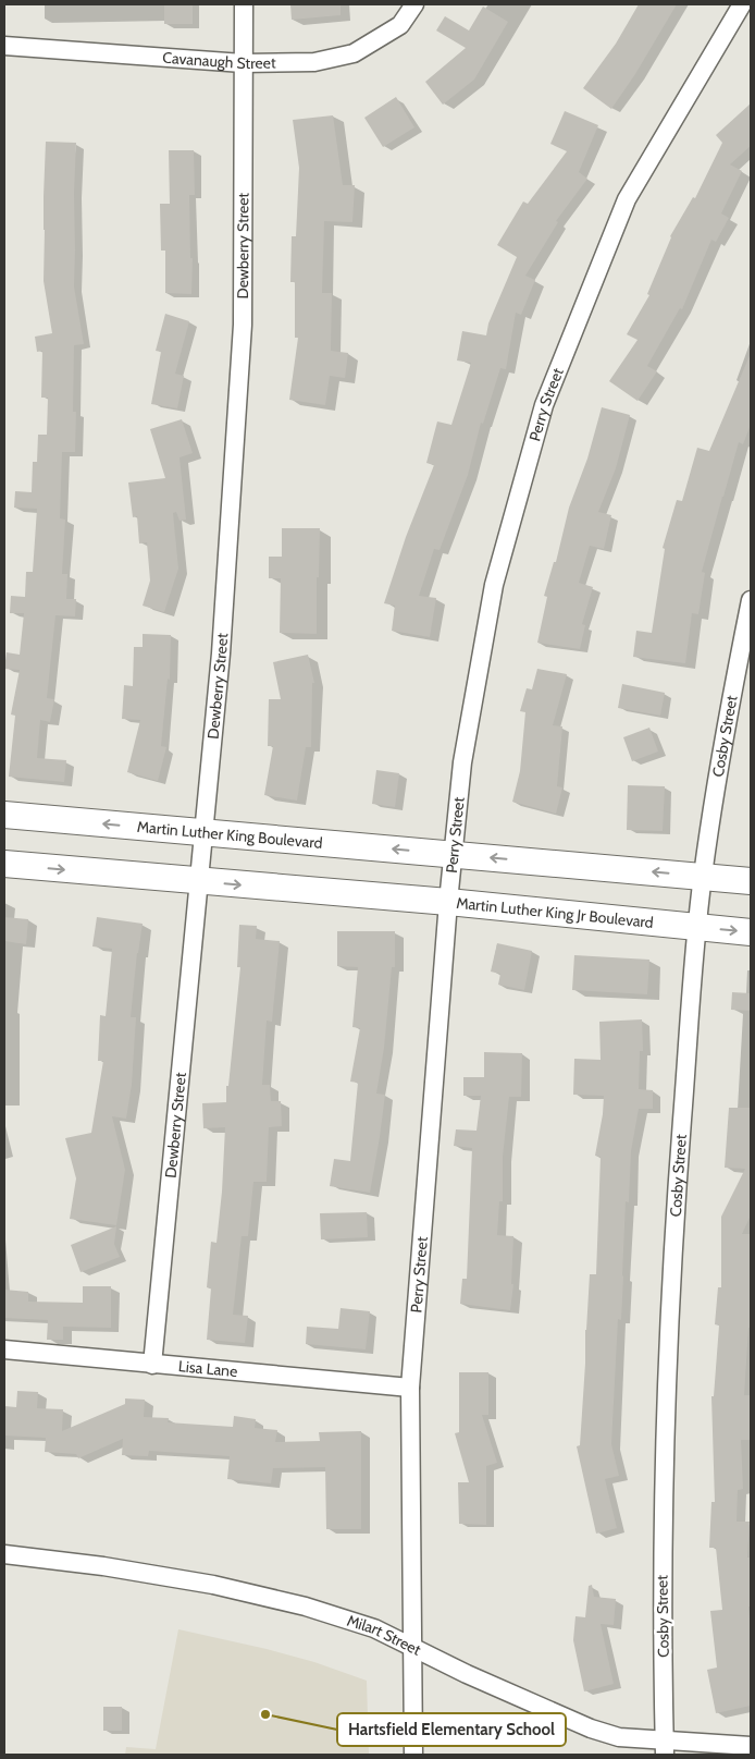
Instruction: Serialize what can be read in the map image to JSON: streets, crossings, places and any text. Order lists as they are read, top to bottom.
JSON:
{
  "streets": {
    "main road": ["Martin Luther King Boulevard", "Martin Luther King Jr Boulevard"],
    "street": [
      "Cavanaugh Street",
      "Dewberry Street",
      "Perry Street",
      "Cosby Street",
      "Lisa Lane",
      "Milart Street"
    ]
  },
  "crossings": [
    ["Cavanaugh Street", "Dewberry Street"],
    ["Dewberry Street", "Martin Luther King Boulevard"],
    ["Dewberry Street", "Martin Luther King Jr Boulevard"],
    ["Dewberry Street", "Lisa Lane"],
    ["Perry Street", "Martin Luther King Boulevard"],
    ["Perry Street", "Martin Luther King Jr Boulevard"],
    ["Perry Street", "Lisa Lane"],
    ["Perry Street", "Milart Street"],
    ["Cosby Street", "Martin Luther King Jr Boulevard"],
    ["Cosby Street", "Milart Street"]
  ],
  "one_way": ["Martin Luther King Jr Boulevard"],
  "places": ["Hartsfield Elementary School"]
}
